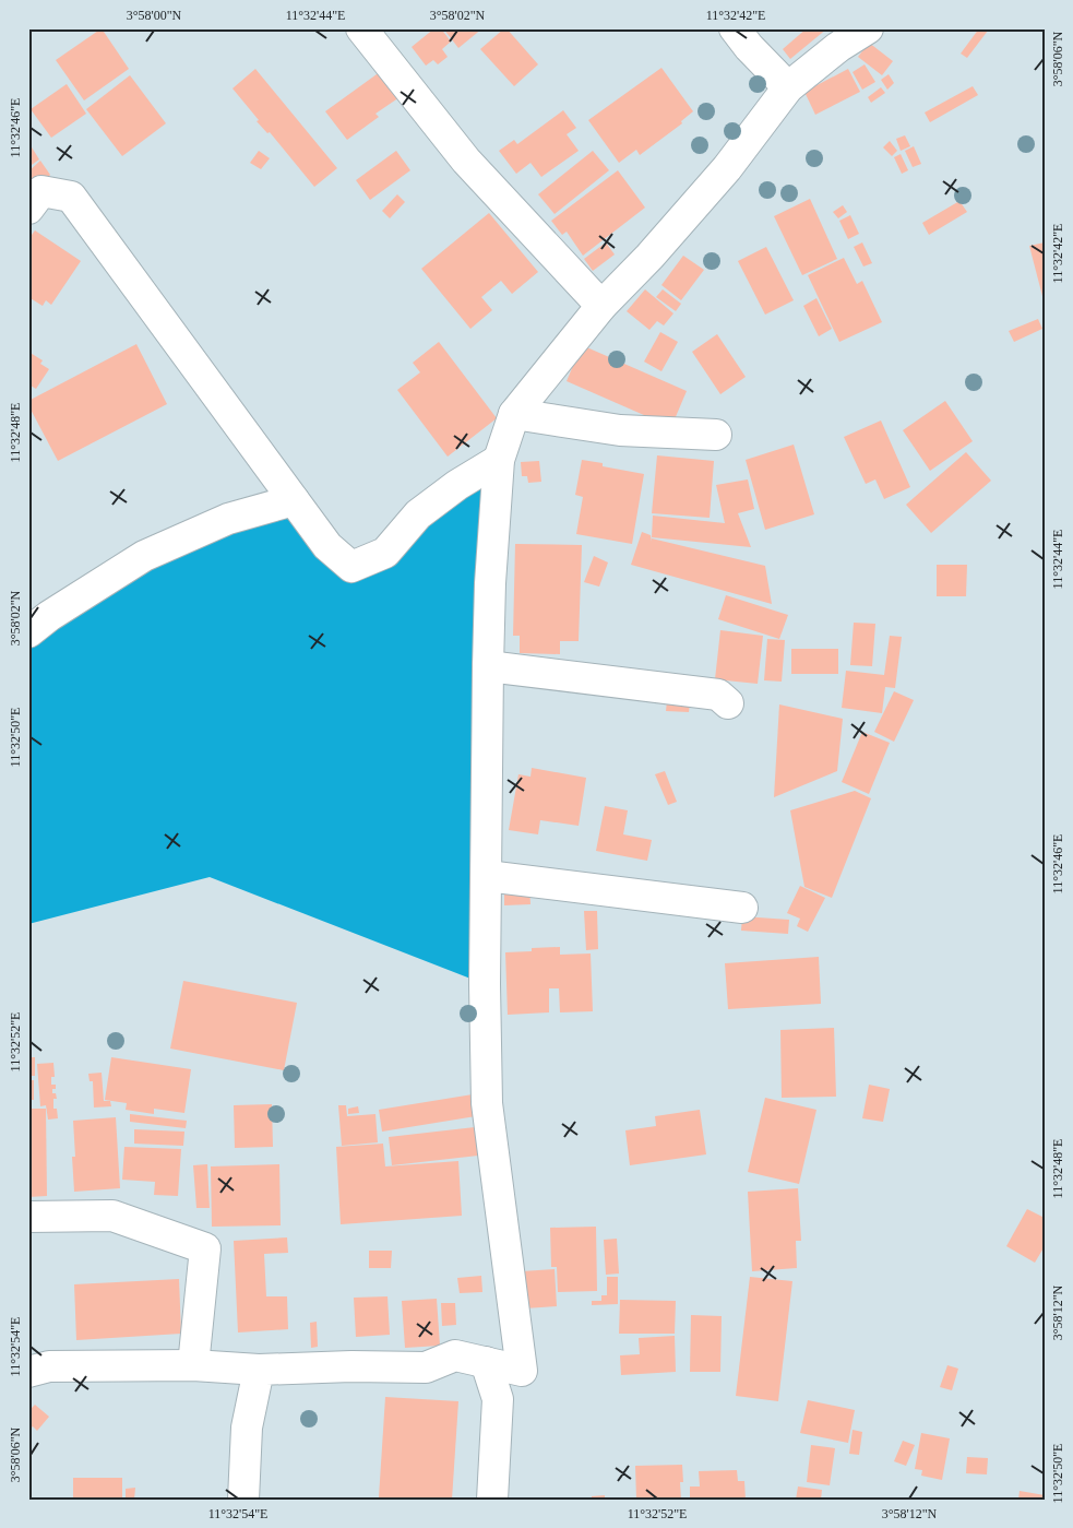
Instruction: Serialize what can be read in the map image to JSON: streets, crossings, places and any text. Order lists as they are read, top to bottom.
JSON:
{
  "coordinates": [
    "3°58'00\"N",
    "11°32'44\"E",
    "3°58'02\"N",
    "11°32'42\"E",
    "3°58'06\"N",
    "11°32'46\"E",
    "11°32'48\"E",
    "11°32'50\"E",
    "11°32'52\"E",
    "3°58'12\"N",
    "11°32'54\"E"
  ]
}
